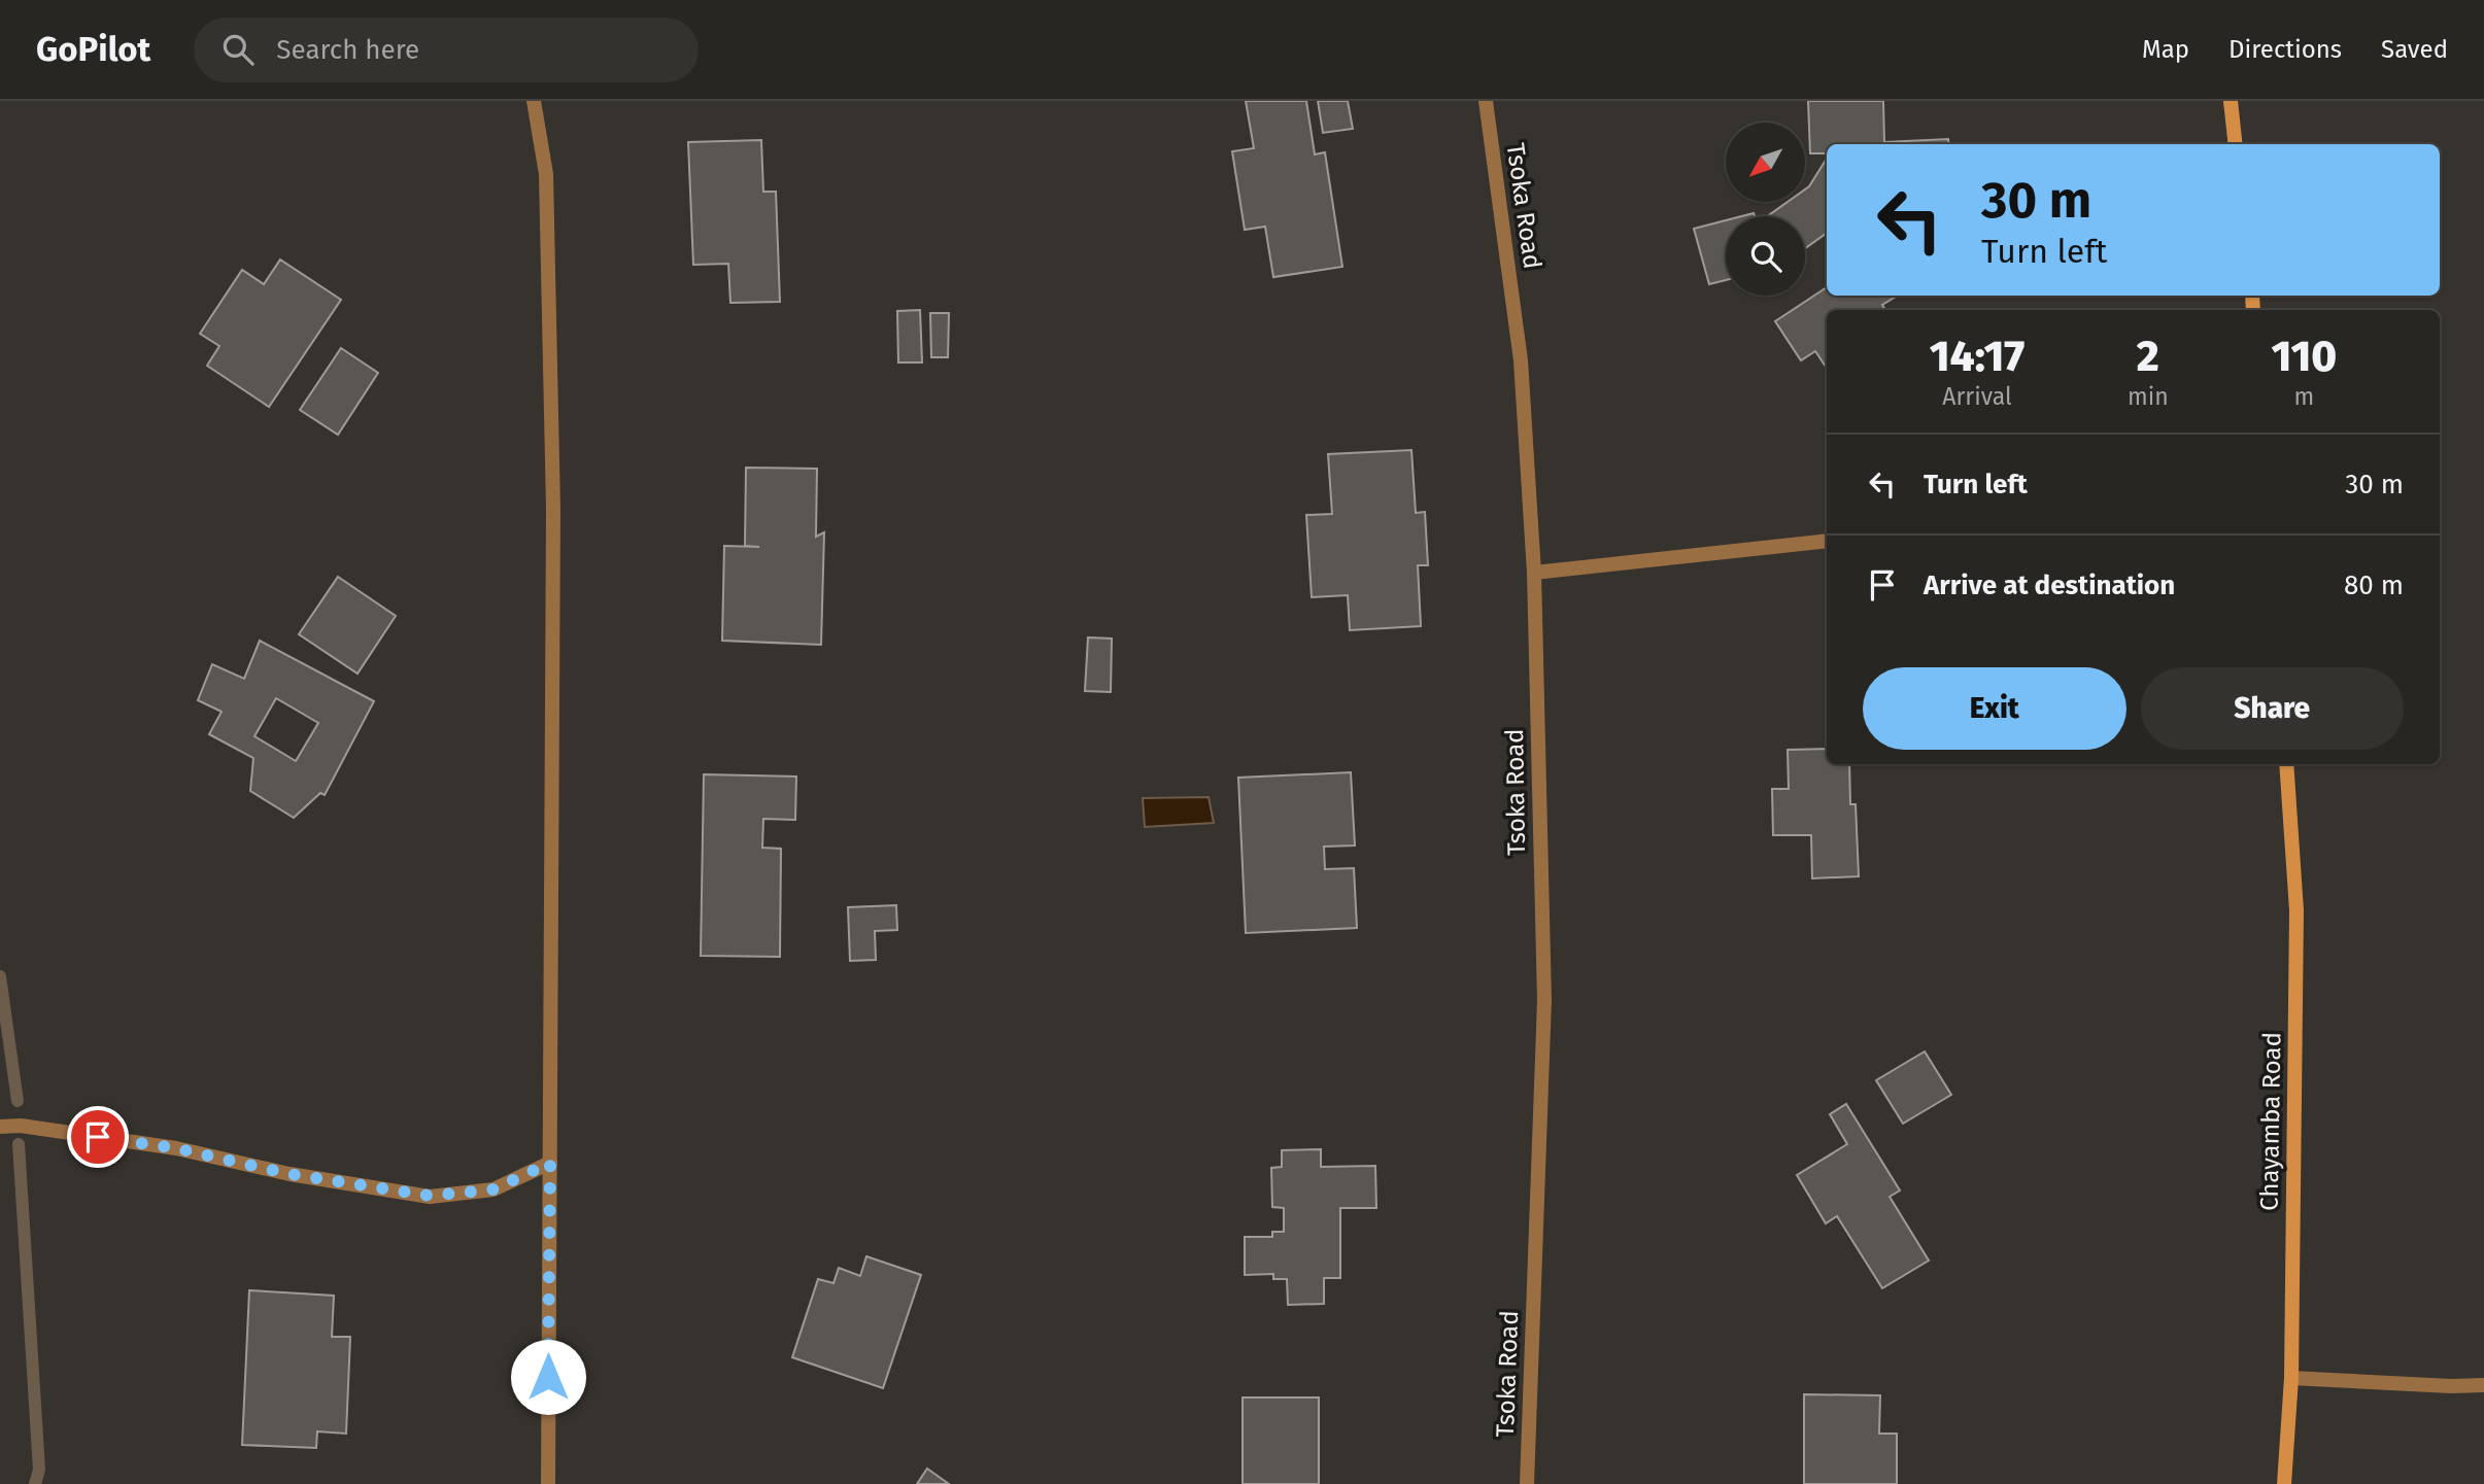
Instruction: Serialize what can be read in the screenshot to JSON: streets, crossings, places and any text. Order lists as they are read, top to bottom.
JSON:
{
  "streets": {
    "main road": ["Chayamba Road"],
    "street": ["Tsoka Road"]
  },
  "north": "bottom left",
  "page": {
    "header": "GoPilot",
    "search": "Search here",
    "nav": ["Map", "Directions", "Saved"],
    "turn": ["30 m", "Turn left"],
    "eta": [
      "14:17",
      "Arrival",
      "2",
      "min",
      "110",
      "m"
    ],
    "list": [
      {
        "name": "Turn left",
        "value": "30 m"
      },
      {
        "name": "Arrive at destination",
        "value": "80 m"
      }
    ],
    "buttons": ["Exit", "Share"]
  }
}
